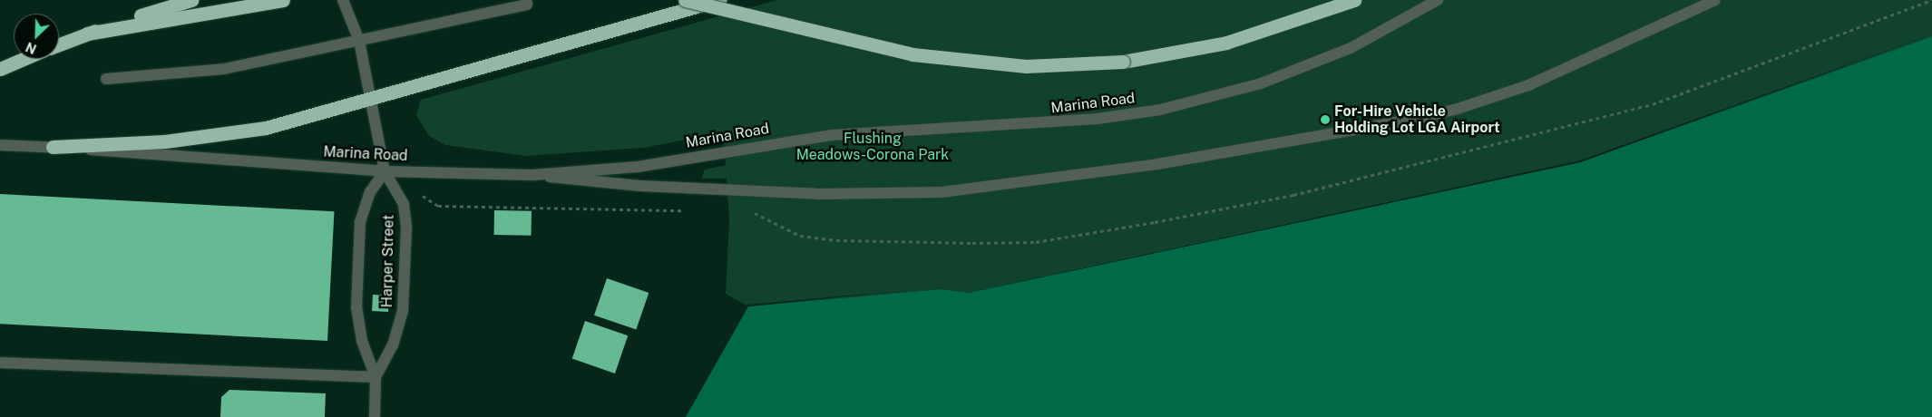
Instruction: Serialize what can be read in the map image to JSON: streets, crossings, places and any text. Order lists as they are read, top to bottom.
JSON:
{
  "streets": {
    "street": ["Marina Road", "Harper Street"]
  },
  "crossings": [
    ["Marina Road", "Harper Street"]
  ],
  "parks": ["Flushing Meadows-Corona Park"],
  "places": ["For-Hire Vehicle Holding Lot LGA Airport"],
  "north": "bottom left"
}
